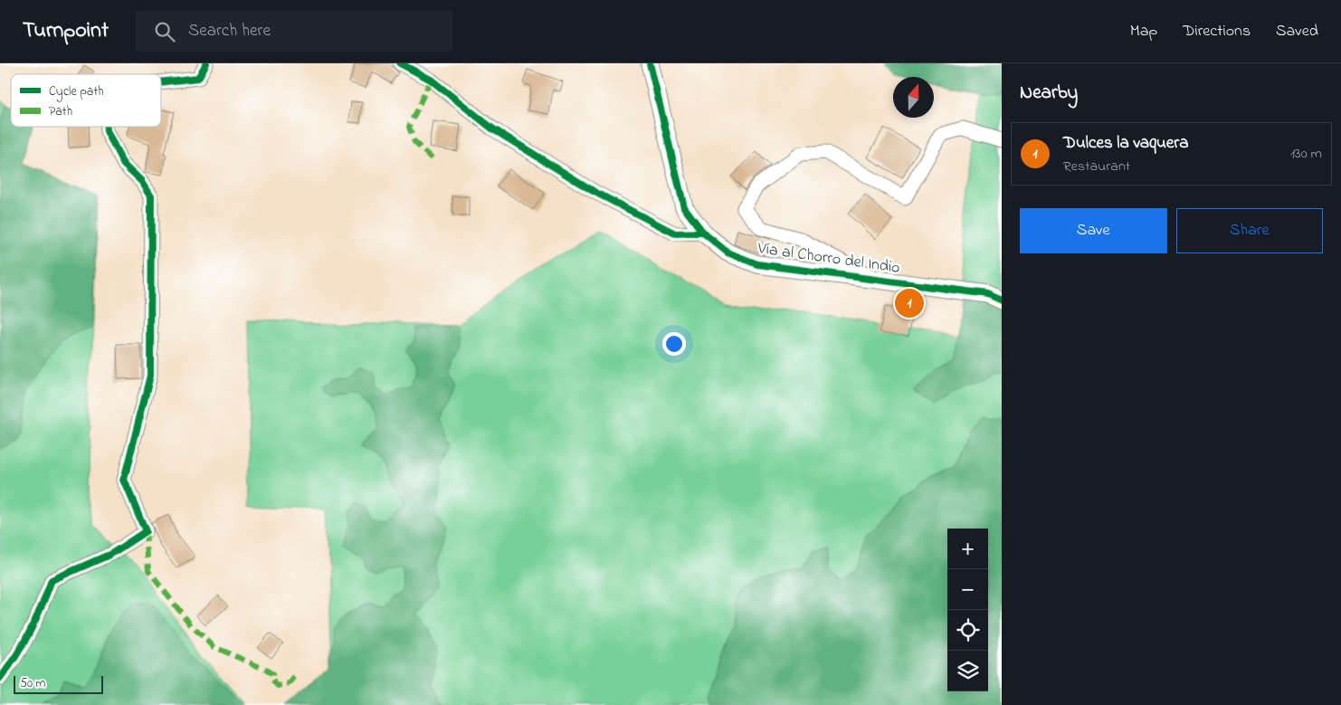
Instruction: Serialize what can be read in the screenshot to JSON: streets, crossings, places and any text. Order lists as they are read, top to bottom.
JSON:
{
  "streets": {
    "street": ["Vía al Chorro del Indio"]
  },
  "legend": ["Cycle path", "Path"],
  "scale_bar": "50 m",
  "north": "top",
  "page": {
    "header": "Turnpoint",
    "search": "Search here",
    "nav": ["Map", "Directions", "Saved"],
    "heading": "Nearby",
    "list": [
      {
        "mark": "1",
        "name": "Dulces la vaquera",
        "note": "Restaurant",
        "value": "130 m"
      }
    ],
    "buttons": ["Save", "Share"],
    "pins": "1",
    "map_buttons": ["+", "−"],
    "scale": "50 m"
  }
}
